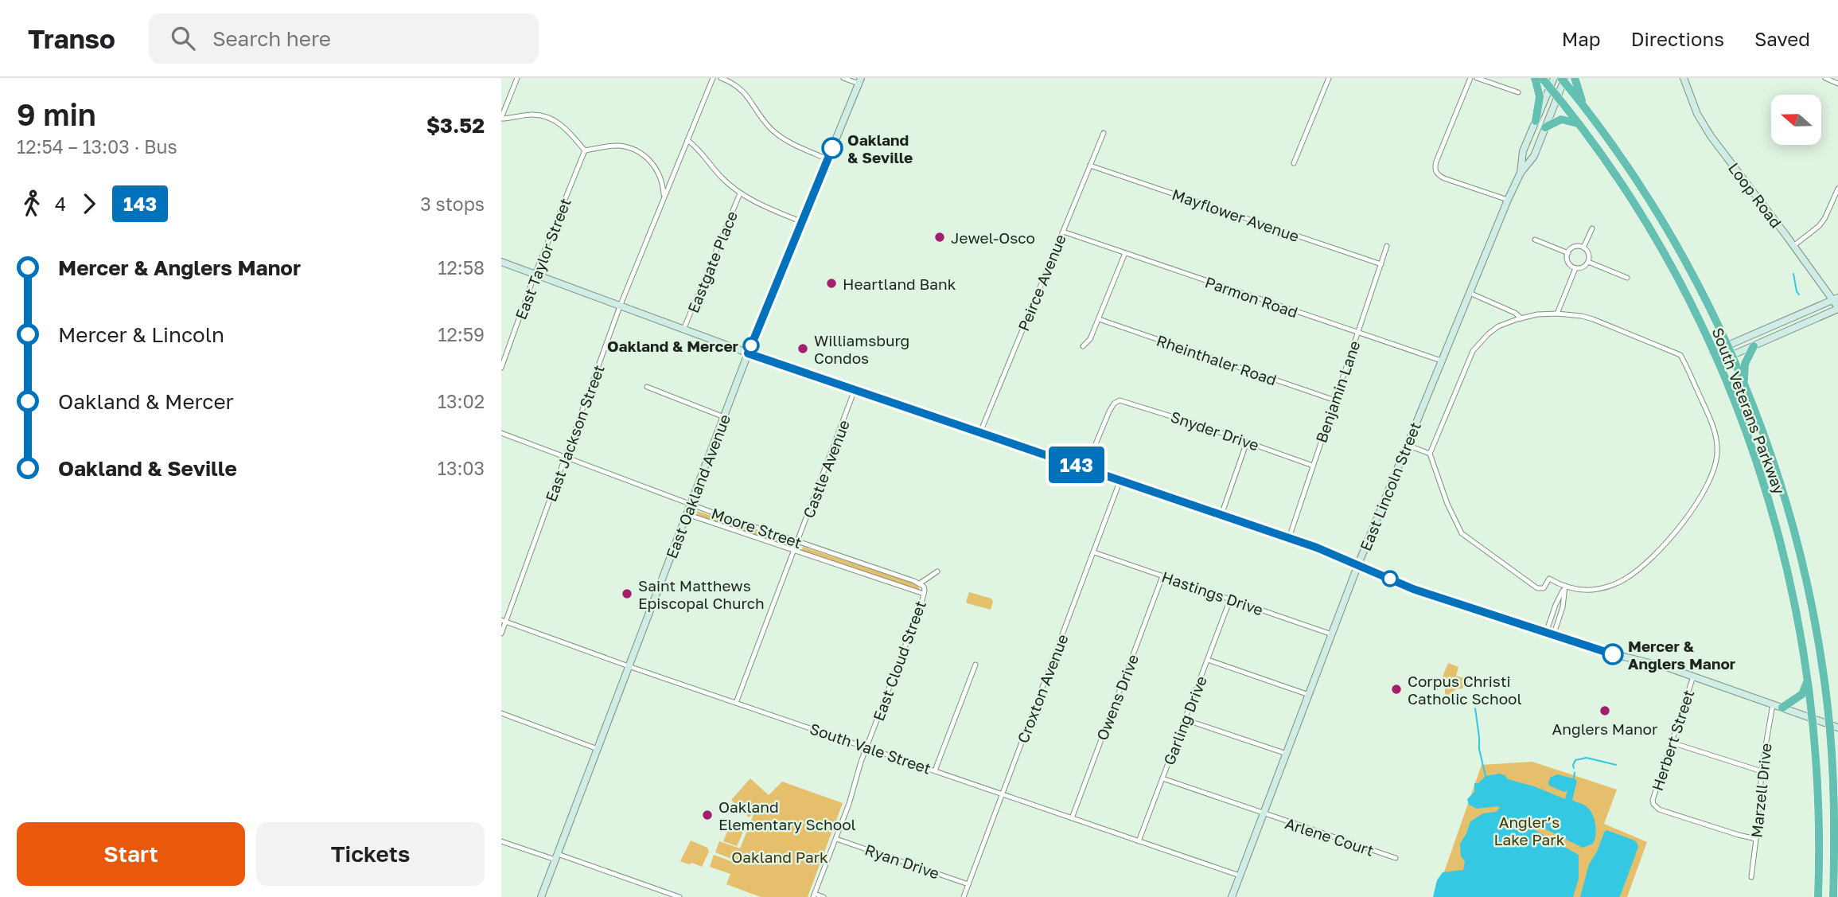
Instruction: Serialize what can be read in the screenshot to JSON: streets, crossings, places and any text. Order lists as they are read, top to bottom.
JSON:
{
  "streets": {
    "highway": ["South Veterans Parkway"],
    "main road": ["Loop Road", "East Oakland Avenue", "East Lincoln Street"],
    "street": [
      "Mayflower Avenue",
      "East Taylor Street",
      "Eastgate Place",
      "Peirce Avenue",
      "Parmon Road",
      "Rheinthaler Road",
      "Benjamin Lane",
      "Snyder Drive",
      "East Jackson Street",
      "Castle Avenue",
      "Moore Street",
      "Hastings Drive",
      "East Cloud Street",
      "Croxton Avenue",
      "Owens Drive",
      "Garling Drive",
      "Herbert Street",
      "South Vale Street",
      "Marzell Drive",
      "Arlene Court",
      "Ryan Drive"
    ]
  },
  "crossings": [
    ["Mayflower Avenue", "Peirce Avenue"],
    ["Mayflower Avenue", "Benjamin Lane"],
    ["Peirce Avenue", "Parmon Road"],
    ["Parmon Road", "Benjamin Lane"],
    ["Parmon Road", "East Lincoln Street"],
    ["Rheinthaler Road", "Benjamin Lane"],
    ["Benjamin Lane", "Snyder Drive"],
    ["South Veterans Parkway", "East Lincoln Street"],
    ["East Jackson Street", "Moore Street"],
    ["East Jackson Street", "South Vale Street"],
    ["Castle Avenue", "Moore Street"],
    ["Castle Avenue", "South Vale Street"],
    ["East Oakland Avenue", "Moore Street"],
    ["East Oakland Avenue", "South Vale Street"],
    ["East Lincoln Street", "Hastings Drive"],
    ["East Lincoln Street", "South Vale Street"],
    ["East Lincoln Street", "Arlene Court"],
    ["Moore Street", "East Cloud Street"],
    ["Hastings Drive", "Croxton Avenue"],
    ["Hastings Drive", "Owens Drive"],
    ["Hastings Drive", "Garling Drive"],
    ["East Cloud Street", "South Vale Street"],
    ["East Cloud Street", "Ryan Drive"],
    ["Croxton Avenue", "South Vale Street"],
    ["Croxton Avenue", "Ryan Drive"],
    ["Owens Drive", "South Vale Street"],
    ["Garling Drive", "South Vale Street"],
    ["Garling Drive", "Arlene Court"],
    ["Herbert Street", "Marzell Drive"]
  ],
  "parks": ["Angler’s Lake Park", "Oakland Park"],
  "places": [
    "Oakland & Seville",
    "Jewel-Osco",
    "Heartland Bank",
    "Oakland & Mercer",
    "Williamsburg Condos",
    "Saint Matthews Episcopal Church",
    "Mercer & Anglers Manor",
    "Corpus Christi Catholic School",
    "Anglers Manor",
    "Oakland Elementary School"
  ],
  "lines": ["bus line 143"],
  "north": "left",
  "page": {
    "header": "Transo",
    "search": "Search here",
    "nav": ["Map", "Directions", "Saved"],
    "heading": ["9 min", "12:54 – 13:03 · Bus", "$3.52"],
    "on_map": "143",
    "legs": ["4", "143", "3 stops"],
    "list": [
      {
        "name": "Mercer & Anglers Manor",
        "value": "12:58"
      },
      {
        "name": "Mercer & Lincoln",
        "value": "12:59"
      },
      {
        "name": "Oakland & Mercer",
        "value": "13:02"
      },
      {
        "name": "Oakland & Seville",
        "value": "13:03"
      }
    ],
    "buttons": ["Start", "Tickets"]
  }
}
